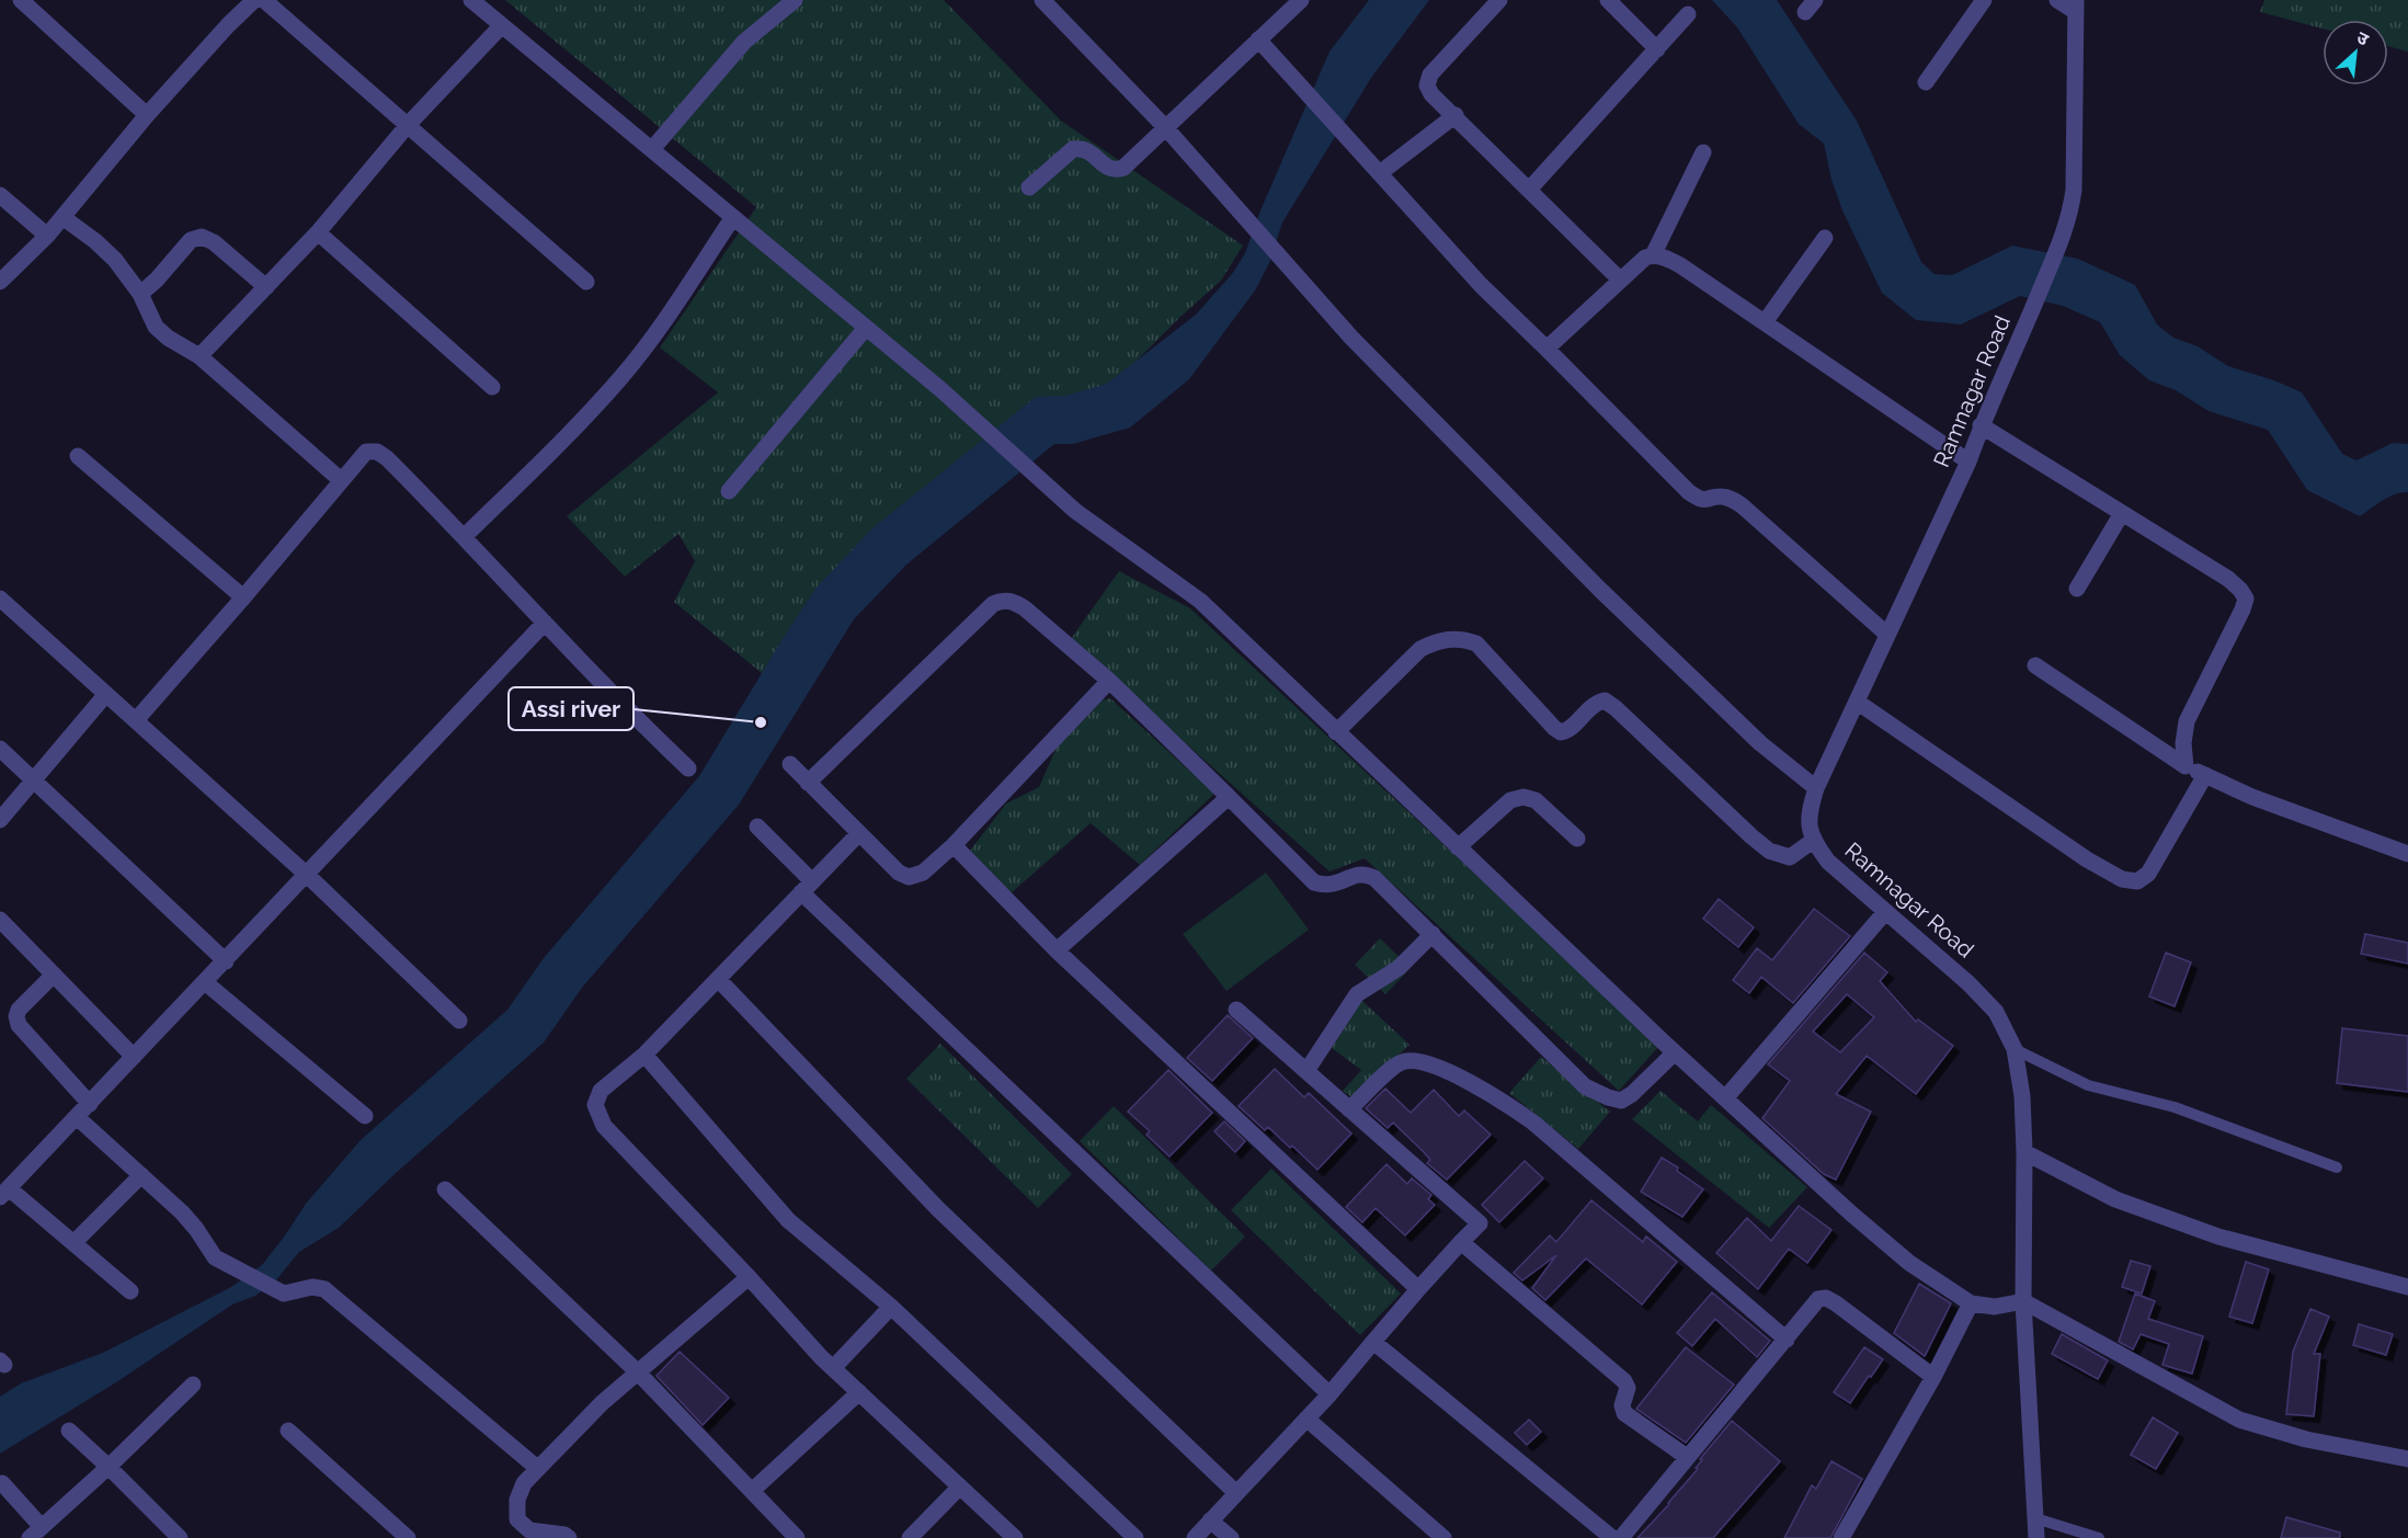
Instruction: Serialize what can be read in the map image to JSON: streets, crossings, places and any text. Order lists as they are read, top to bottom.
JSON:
{
  "streets": {
    "street": ["Ramnagar Road"]
  },
  "places": ["Assi river"],
  "north": "top right"
}
